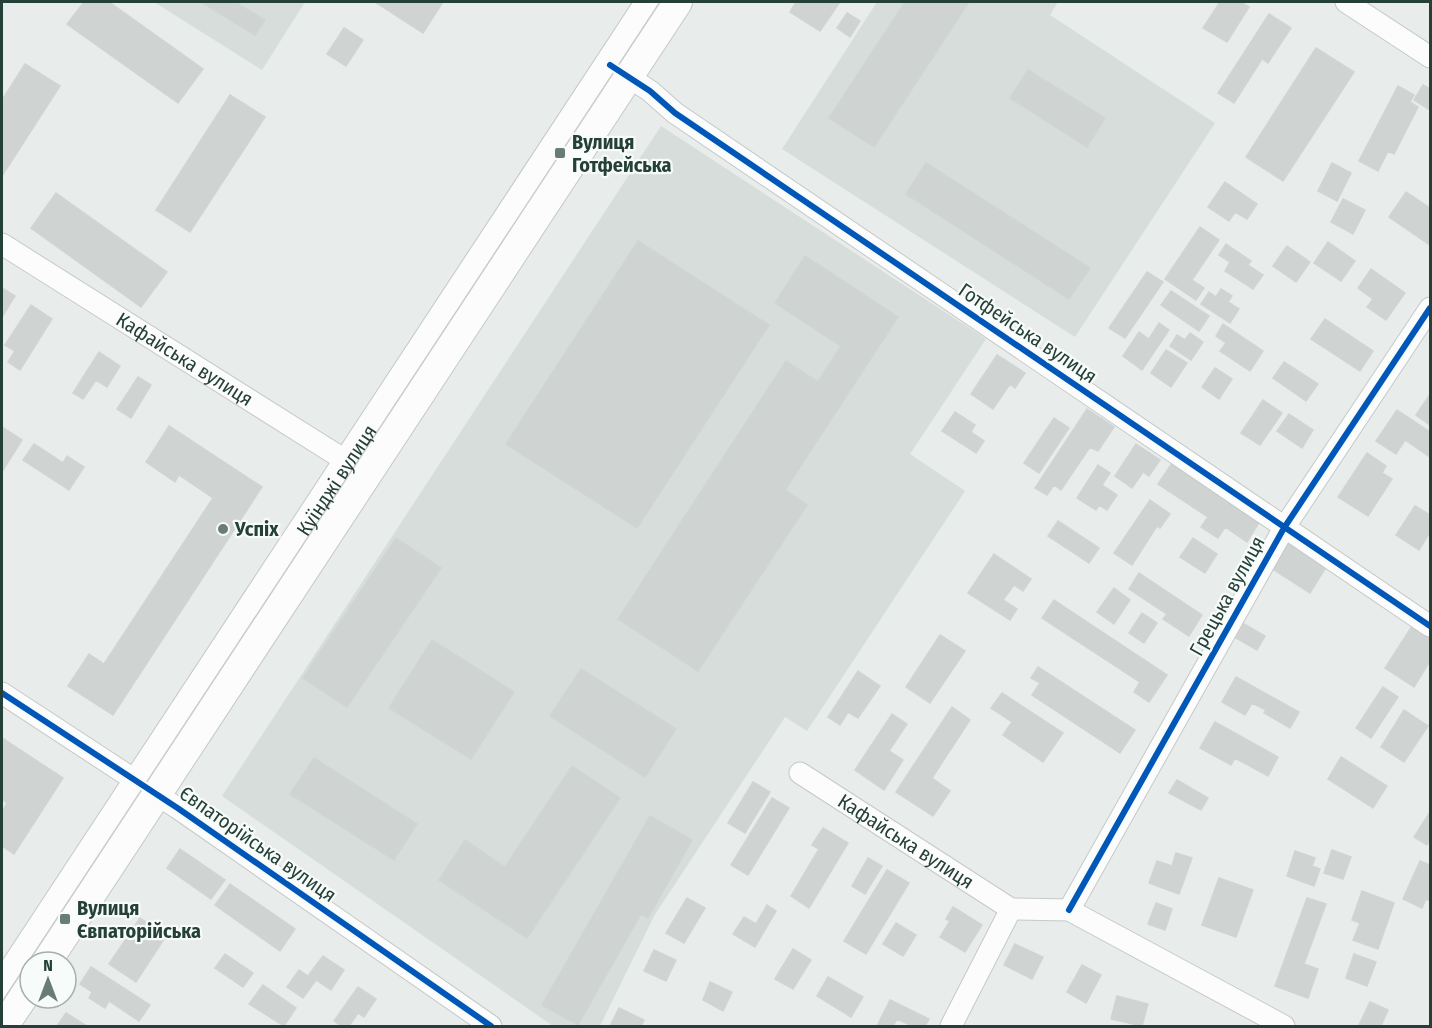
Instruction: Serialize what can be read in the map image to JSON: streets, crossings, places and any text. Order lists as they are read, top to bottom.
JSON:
{
  "streets": {
    "main road": ["Куїнджі вулиця"],
    "street": [
      "Готфейська вулиця",
      "Кафайська вулиця",
      "Грецька вулиця",
      "Євпаторійська вулиця"
    ]
  },
  "crossings": [
    ["Готфейська вулиця", "Куїнджі вулиця"],
    ["Готфейська вулиця", "Грецька вулиця"],
    ["Кафайська вулиця", "Куїнджі вулиця"],
    ["Куїнджі вулиця", "Євпаторійська вулиця"]
  ],
  "places": {
    "transit": ["Вулиця Готфейська", "Вулиця Євпаторійська"],
    "other": ["Успіх"]
  },
  "north": "top"
}
